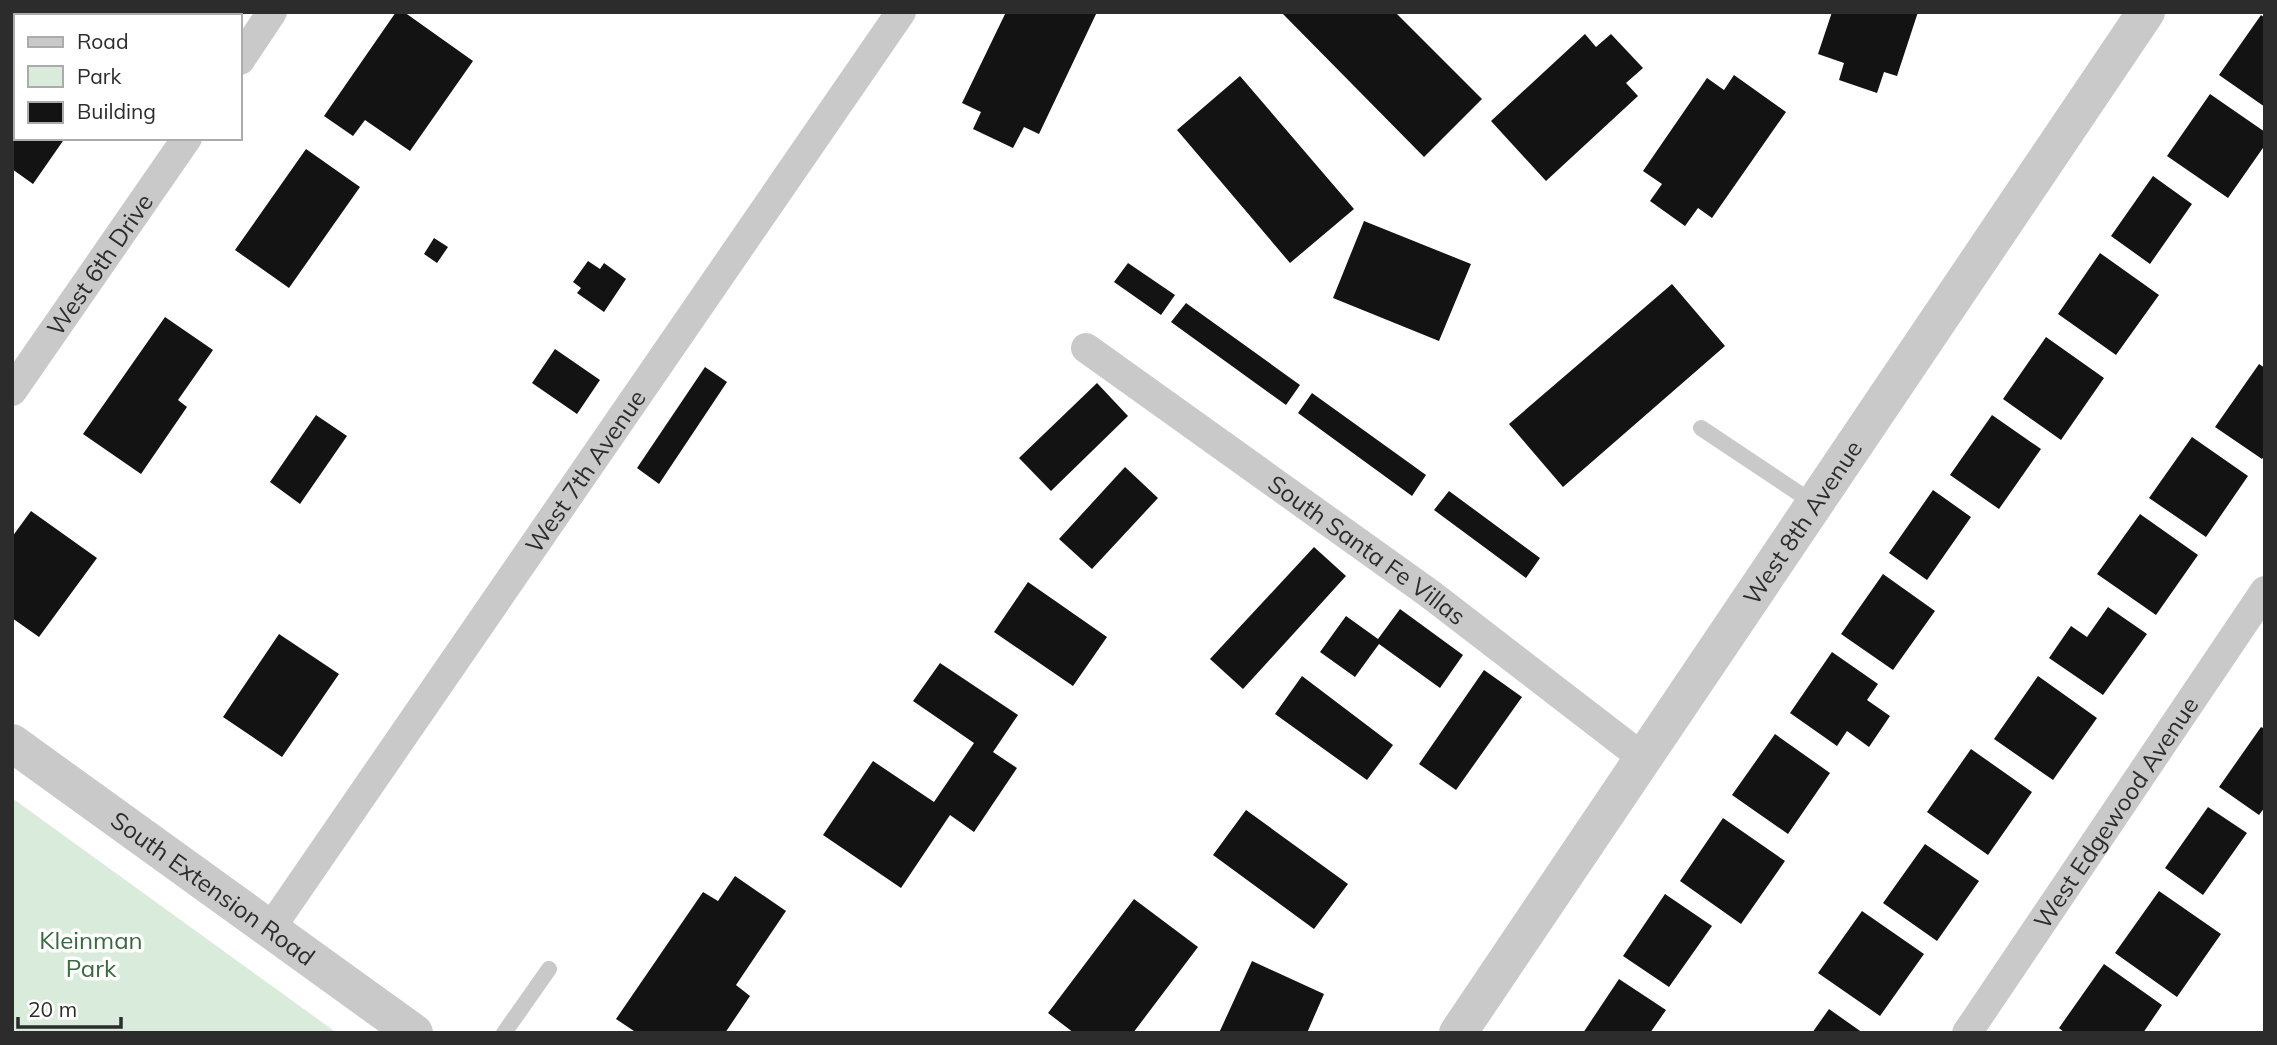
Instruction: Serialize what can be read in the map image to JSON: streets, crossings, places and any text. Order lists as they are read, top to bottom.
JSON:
{
  "streets": {
    "street": [
      "West 6th Drive",
      "West 7th Avenue",
      "West 8th Avenue",
      "South Santa Fe Villas",
      "West Edgewood Avenue",
      "South Extension Road"
    ]
  },
  "crossings": [
    ["West 7th Avenue", "South Extension Road"],
    ["West 8th Avenue", "South Santa Fe Villas"]
  ],
  "parks": ["Kleinman Park"],
  "legend": ["Road", "Park", "Building"],
  "scale_bar": "20 m"
}
